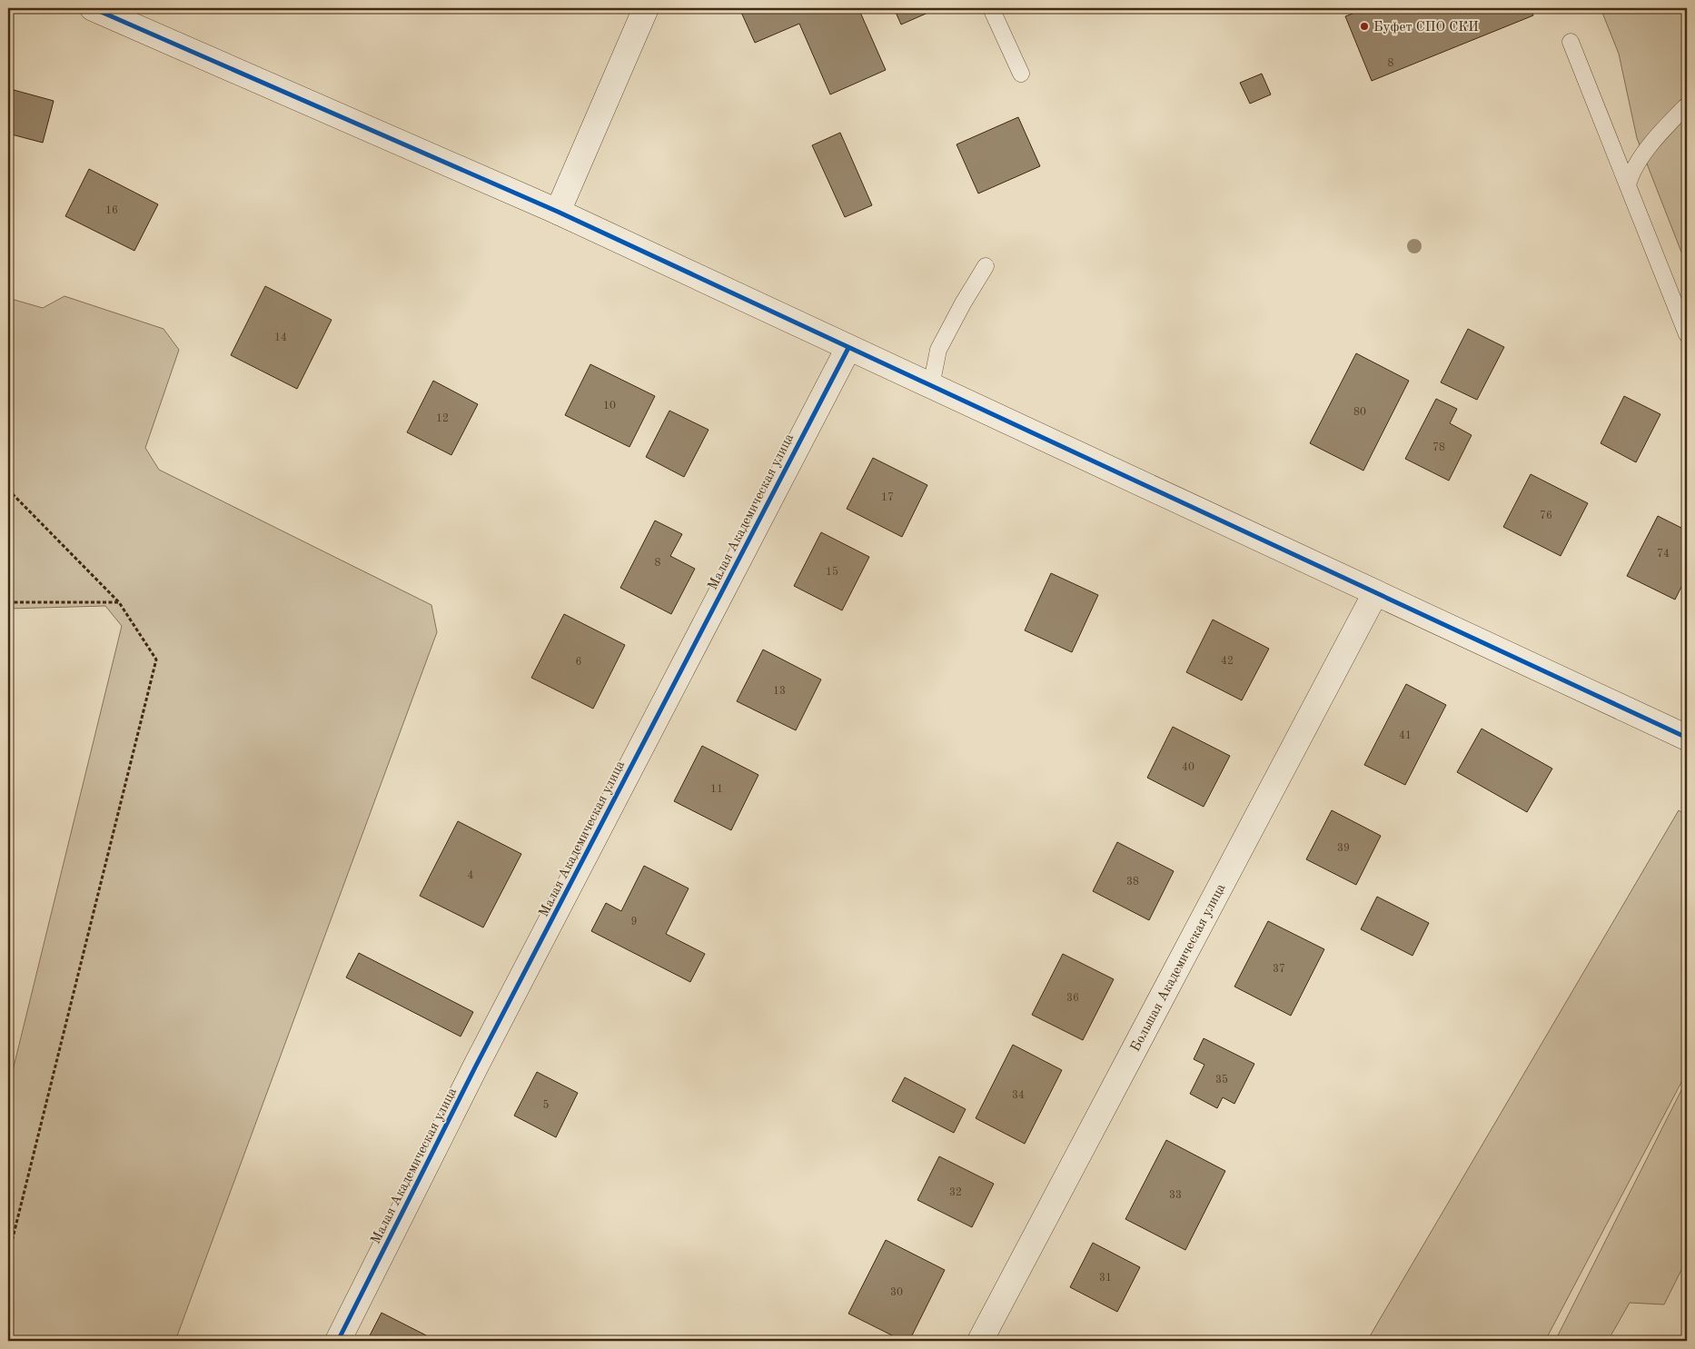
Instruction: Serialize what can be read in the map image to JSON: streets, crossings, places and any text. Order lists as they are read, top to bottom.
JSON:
{
  "streets": {
    "street": ["Малая Академическая улица", "Большая Академическая улица"]
  },
  "places": ["Буфет СПО СКИ"],
  "house_numbers": [
    "8",
    "16",
    "14",
    "10",
    "80",
    "12",
    "78",
    "17",
    "76",
    "74",
    "8",
    "15",
    "42",
    "6",
    "13",
    "41",
    "40",
    "11",
    "39",
    "4",
    "38",
    "9",
    "37",
    "36",
    "35",
    "34",
    "5",
    "32",
    "33",
    "31",
    "30"
  ]
}
